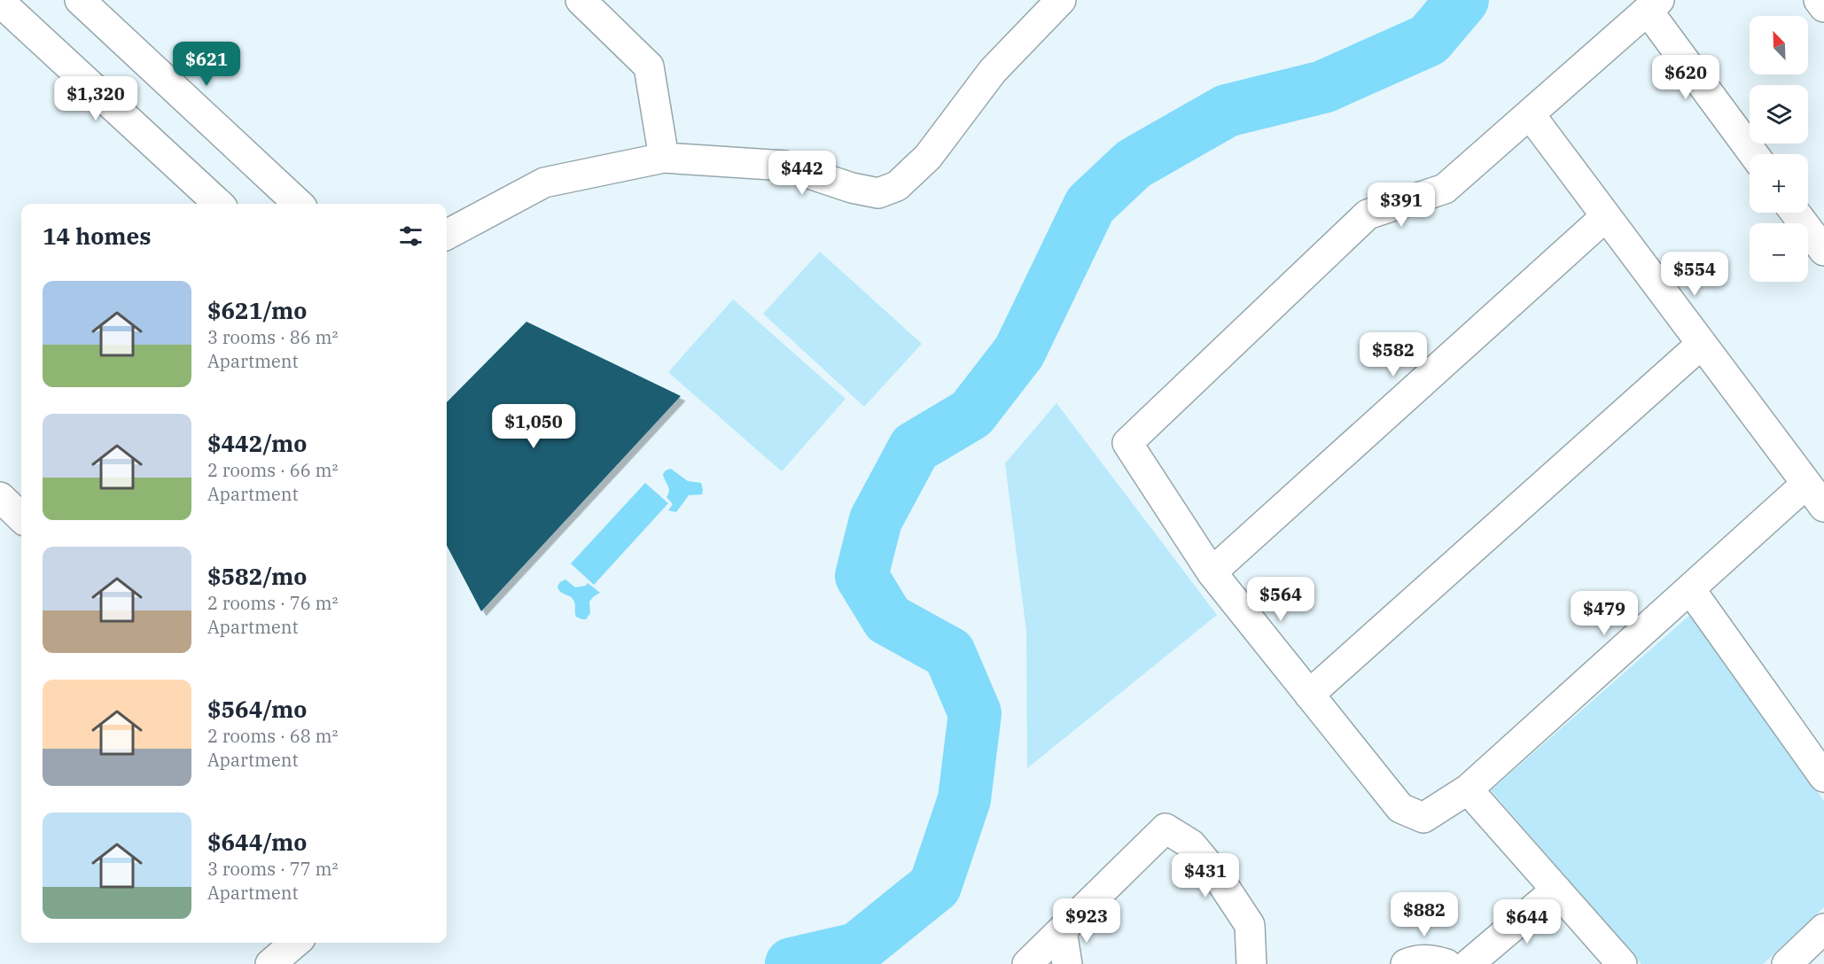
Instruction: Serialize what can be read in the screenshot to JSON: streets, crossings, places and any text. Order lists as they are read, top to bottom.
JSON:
{
  "north": "top left",
  "page": {
    "map_buttons": ["+", "−"],
    "price": [
      "$621",
      "$620",
      "$1,320",
      "$442",
      "$391",
      "$554",
      "$582",
      "$1,050",
      "$564",
      "$479",
      "$431",
      "$882",
      "$923",
      "$644"
    ],
    "heading": "14 homes",
    "list": [
      {
        "name": "$621/mo",
        "note": "3 rooms · 86 m² · Apartment"
      },
      {
        "name": "$442/mo",
        "note": "2 rooms · 66 m² · Apartment"
      },
      {
        "name": "$582/mo",
        "note": "2 rooms · 76 m² · Apartment"
      },
      {
        "name": "$564/mo",
        "note": "2 rooms · 68 m² · Apartment"
      },
      {
        "name": "$644/mo",
        "note": "3 rooms · 77 m² · Apartment"
      }
    ]
  }
}
